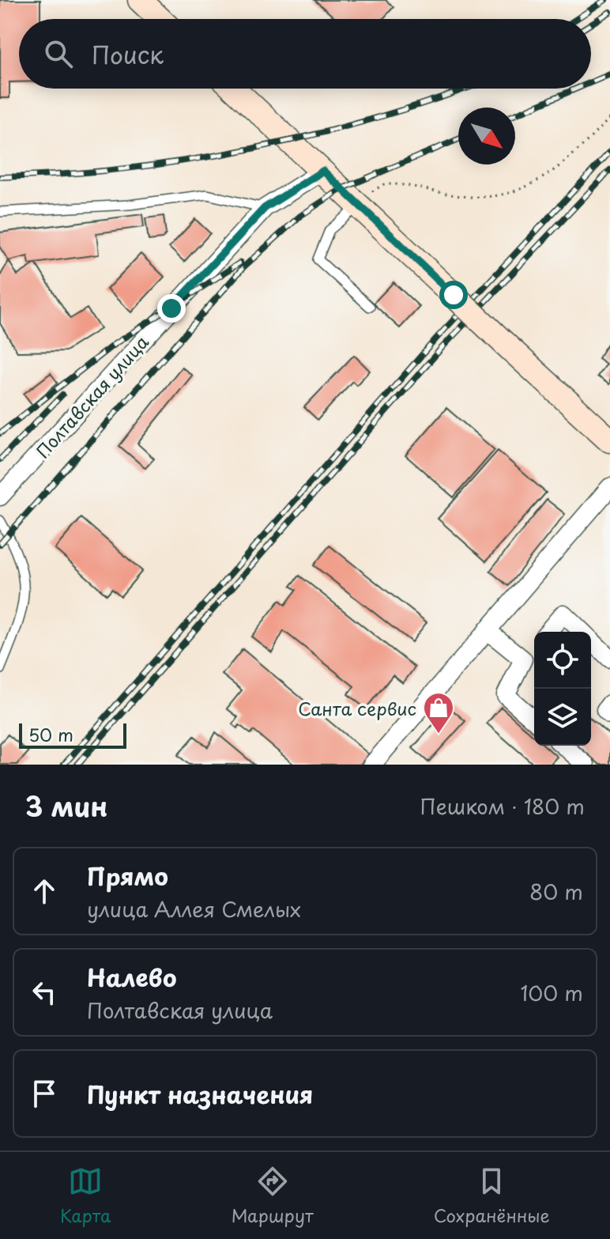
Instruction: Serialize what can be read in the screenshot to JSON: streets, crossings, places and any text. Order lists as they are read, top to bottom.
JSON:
{
  "streets": {
    "street": ["Полтавская улица"]
  },
  "places": {
    "shop": ["Санта сервис"]
  },
  "scale_bar": "50 m",
  "north": "bottom right",
  "page": {
    "search": "Поиск",
    "scale": "50 m",
    "heading": ["3 мин", "Пешком · 180 m"],
    "list": [
      ["Прямо", "улица Аллея Смелых", "80 m"],
      ["Налево", "Полтавская улица", "100 m"],
      "Пункт назначения"
    ],
    "nav": ["Карта", "Маршрут", "Сохранённые"]
  }
}
